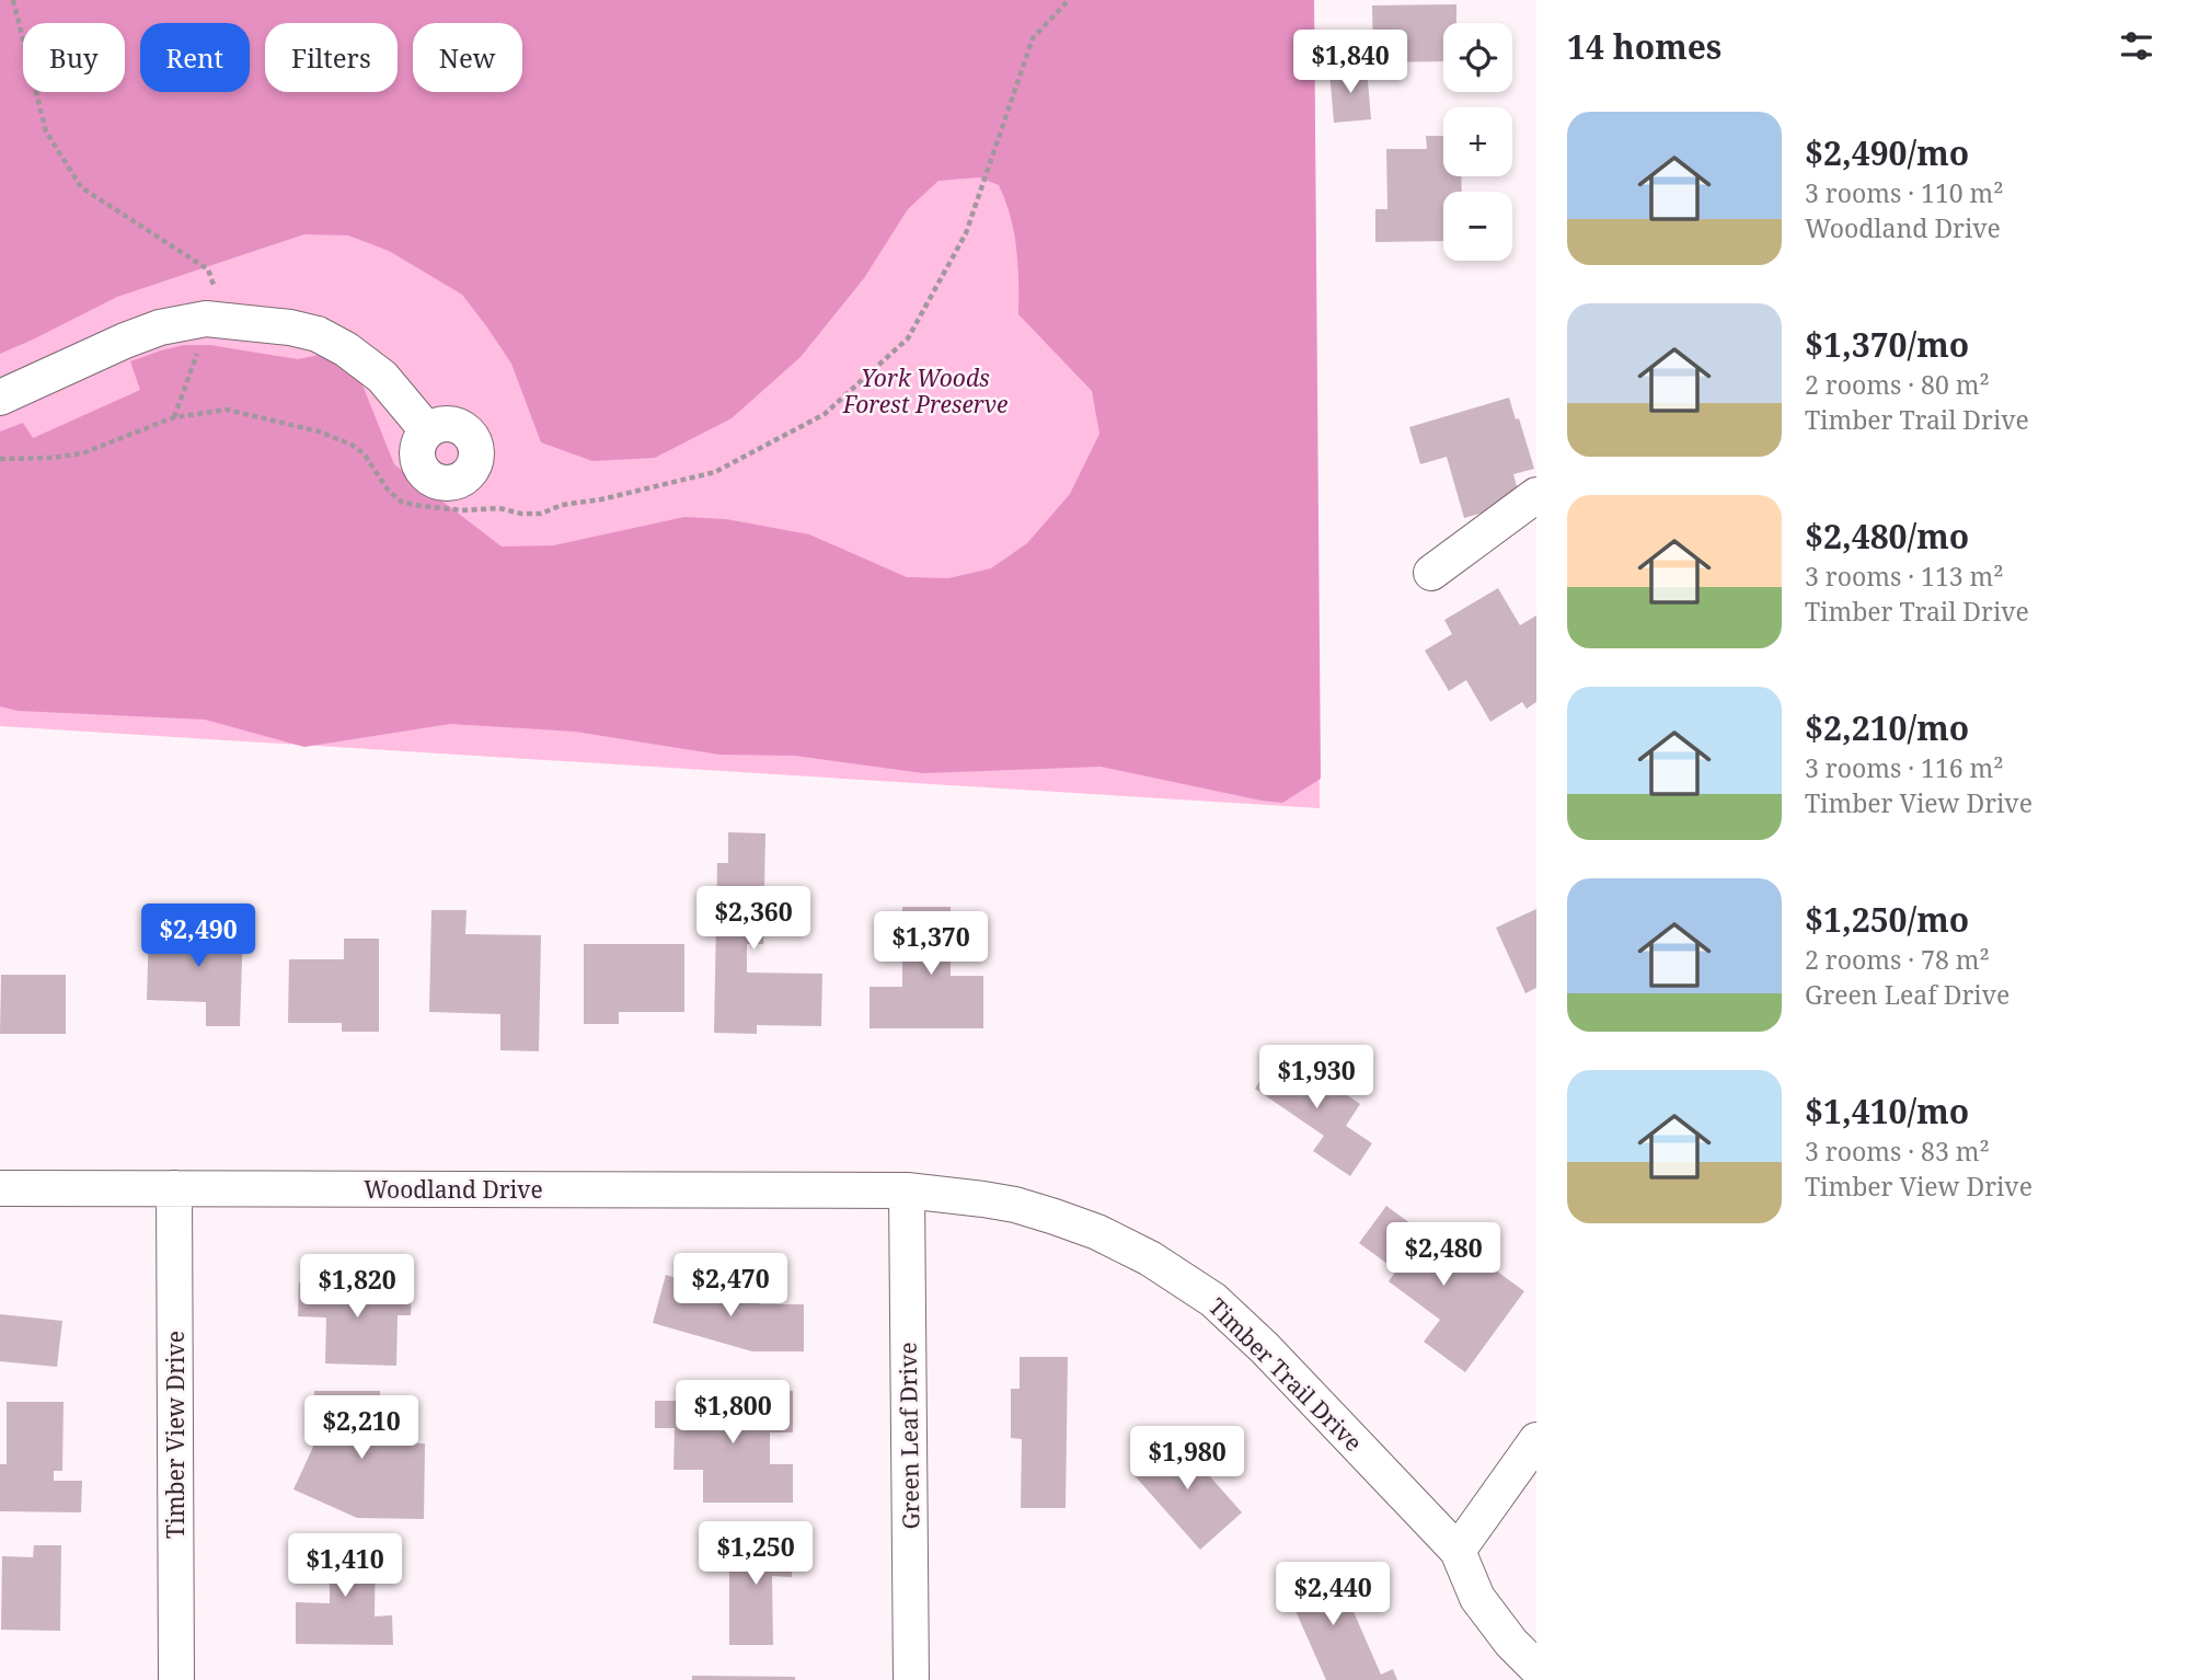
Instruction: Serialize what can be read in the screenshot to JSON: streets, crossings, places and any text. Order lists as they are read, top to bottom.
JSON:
{
  "streets": {
    "street": [
      "Woodland Drive",
      "Timber Trail Drive",
      "Timber View Drive",
      "Green Leaf Drive"
    ]
  },
  "crossings": [
    ["Woodland Drive", "Timber Trail Drive"],
    ["Woodland Drive", "Timber View Drive"],
    ["Woodland Drive", "Green Leaf Drive"],
    ["Timber Trail Drive", "Green Leaf Drive"]
  ],
  "parks": ["York Woods Forest Preserve"],
  "page": {
    "heading": "14 homes",
    "map_buttons": ["+", "−"],
    "chip": [
      "Buy",
      "Rent",
      "Filters",
      "New"
    ],
    "price": [
      "$1,840",
      "$2,360",
      "$2,490",
      "$1,370",
      "$1,930",
      "$2,480",
      "$2,470",
      "$1,820",
      "$1,800",
      "$2,210",
      "$1,980",
      "$1,250",
      "$1,410",
      "$2,440"
    ],
    "list": [
      {
        "name": "$2,490/mo",
        "note": "3 rooms · 110 m² · Woodland Drive"
      },
      {
        "name": "$1,370/mo",
        "note": "2 rooms · 80 m² · Timber Trail Drive"
      },
      {
        "name": "$2,480/mo",
        "note": "3 rooms · 113 m² · Timber Trail Drive"
      },
      {
        "name": "$2,210/mo",
        "note": "3 rooms · 116 m² · Timber View Drive"
      },
      {
        "name": "$1,250/mo",
        "note": "2 rooms · 78 m² · Green Leaf Drive"
      },
      {
        "name": "$1,410/mo",
        "note": "3 rooms · 83 m² · Timber View Drive"
      }
    ]
  }
}
